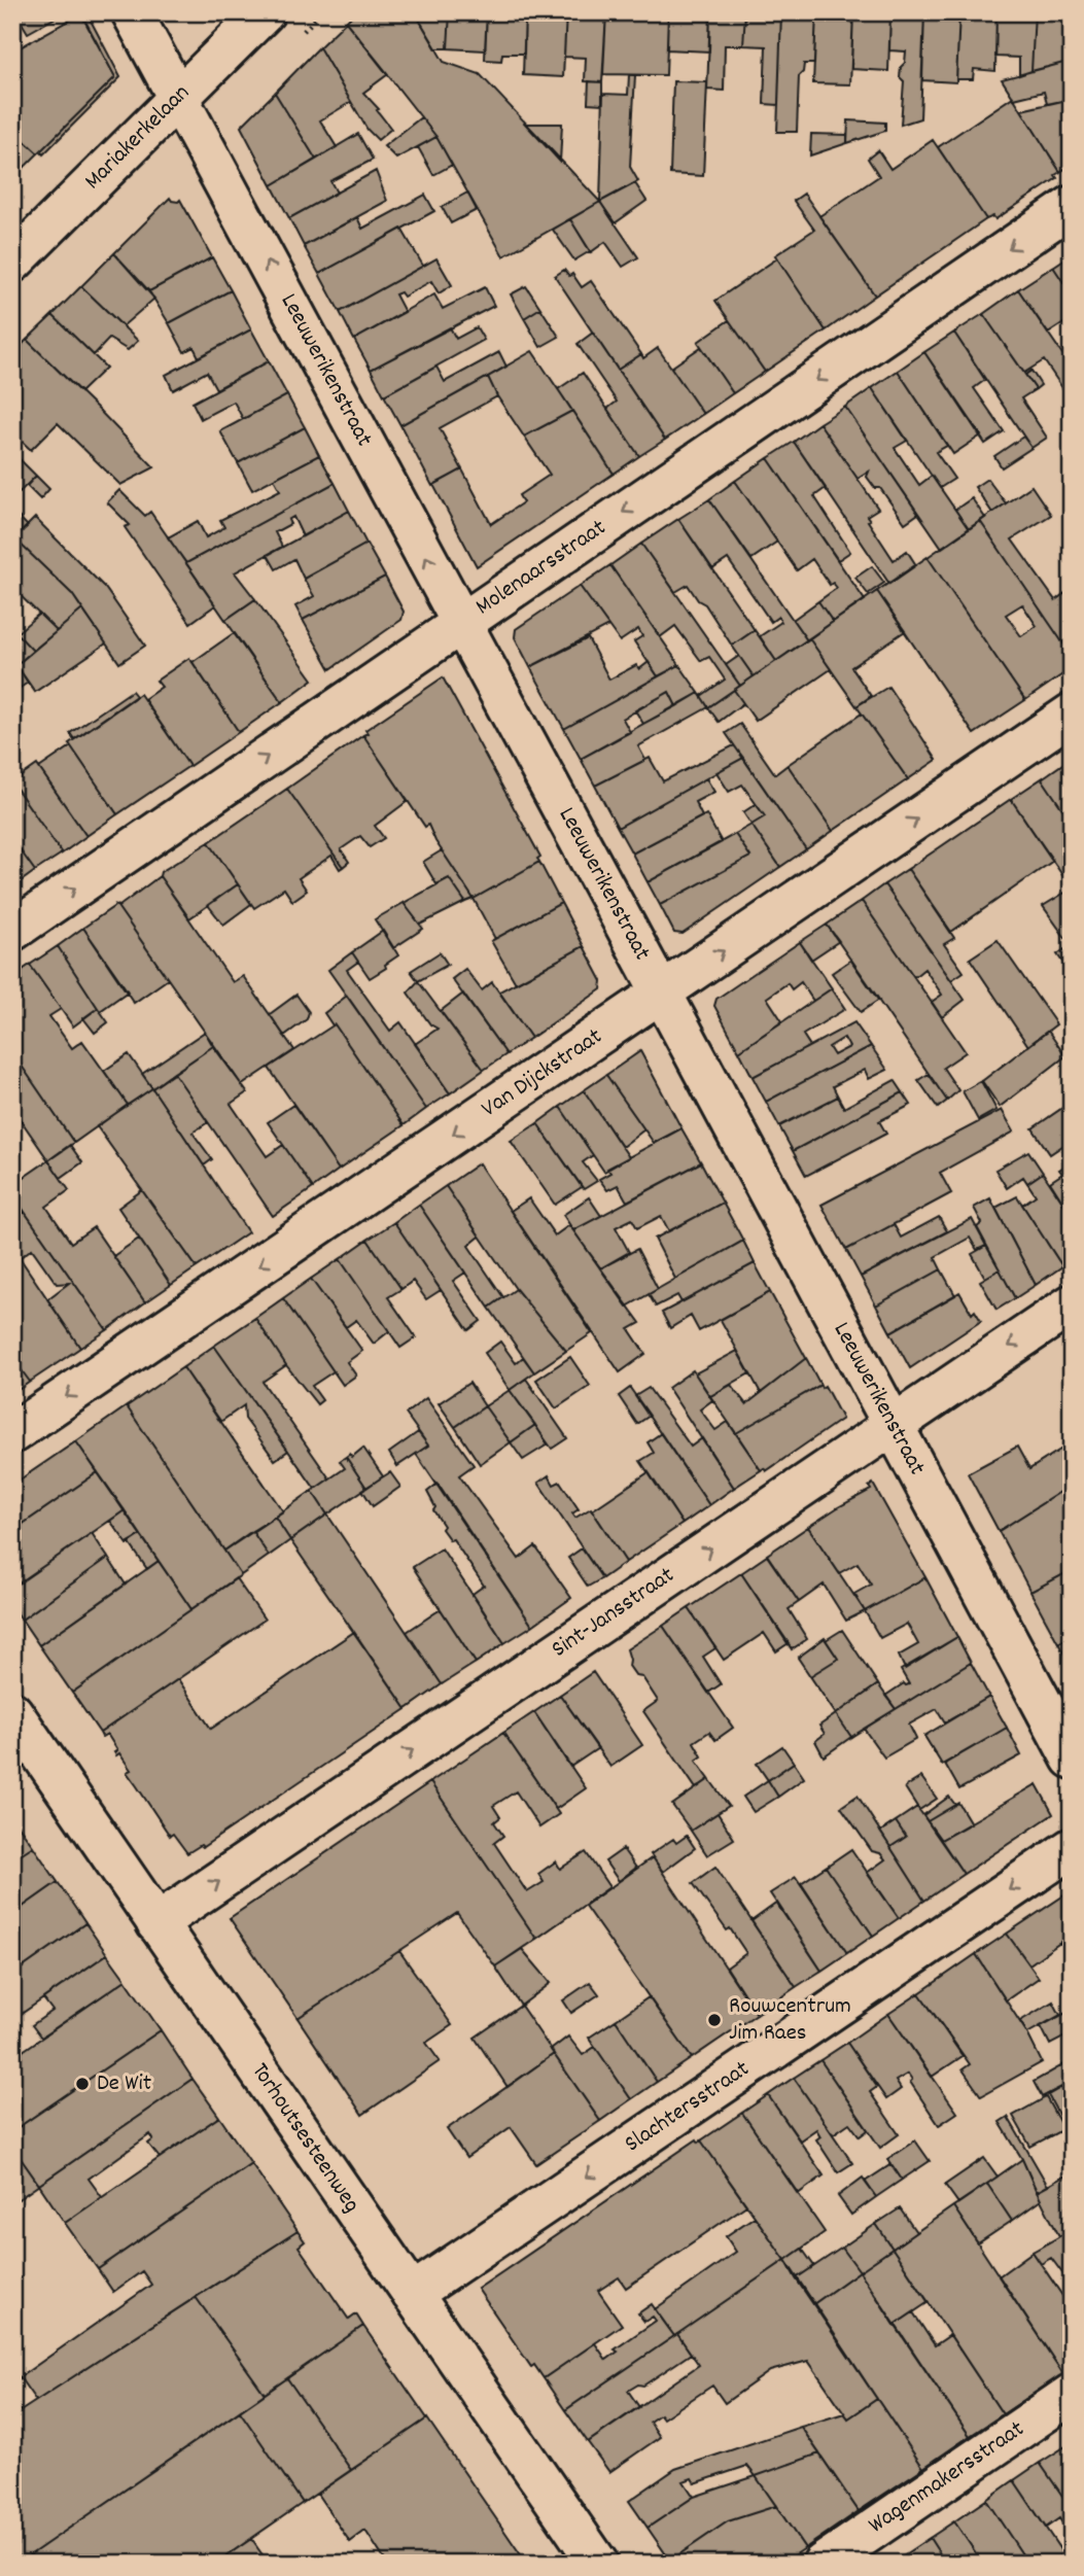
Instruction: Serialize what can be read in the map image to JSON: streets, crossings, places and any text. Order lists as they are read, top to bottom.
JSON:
{
  "streets": {
    "street": [
      "Mariakerkelaan",
      "Leeuwerikenstraat",
      "Molenaarsstraat",
      "Van Dijckstraat",
      "Sint-Jansstraat",
      "Slachtersstraat",
      "Torhoutsesteenweg",
      "Wagenmakersstraat"
    ]
  },
  "crossings": [
    ["Mariakerkelaan", "Leeuwerikenstraat"],
    ["Leeuwerikenstraat", "Molenaarsstraat"],
    ["Leeuwerikenstraat", "Van Dijckstraat"],
    ["Leeuwerikenstraat", "Sint-Jansstraat"],
    ["Sint-Jansstraat", "Torhoutsesteenweg"],
    ["Slachtersstraat", "Torhoutsesteenweg"]
  ],
  "one_way": ["Slachtersstraat"],
  "places": ["Rouwcentrum Jim Raes", "De Wit"]
}
